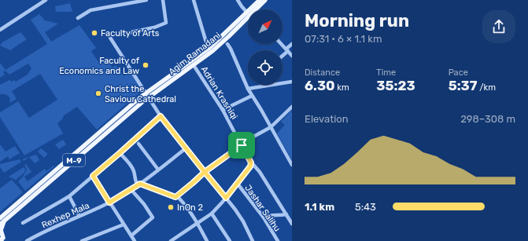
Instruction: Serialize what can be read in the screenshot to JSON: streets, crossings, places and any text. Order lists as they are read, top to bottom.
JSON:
{
  "streets": {
    "main road": ["Agim Ramadani", "M-9"],
    "street": ["Adrian Krasniqi", "Jashar Salihu", "Rexhep Mala"]
  },
  "crossings": [
    ["Agim Ramadani", "Adrian Krasniqi"]
  ],
  "places": [
    "Faculty of Arts",
    "Faculty of Economics and Law",
    "Christ the Saviour Cathedral",
    "InOn 2"
  ],
  "north": "top right",
  "page": {
    "heading": ["Morning run", "07:31 · 6 × 1.1 km"],
    "stats": [
      ["Distance", "6.30 km"],
      ["Time", "35:23"],
      ["Pace", "5:37 /km"]
    ],
    "chart": ["Elevation", "298–308 m"],
    "list": [
      {
        "name": "1.1 km",
        "note": "5:43"
      }
    ]
  }
}
